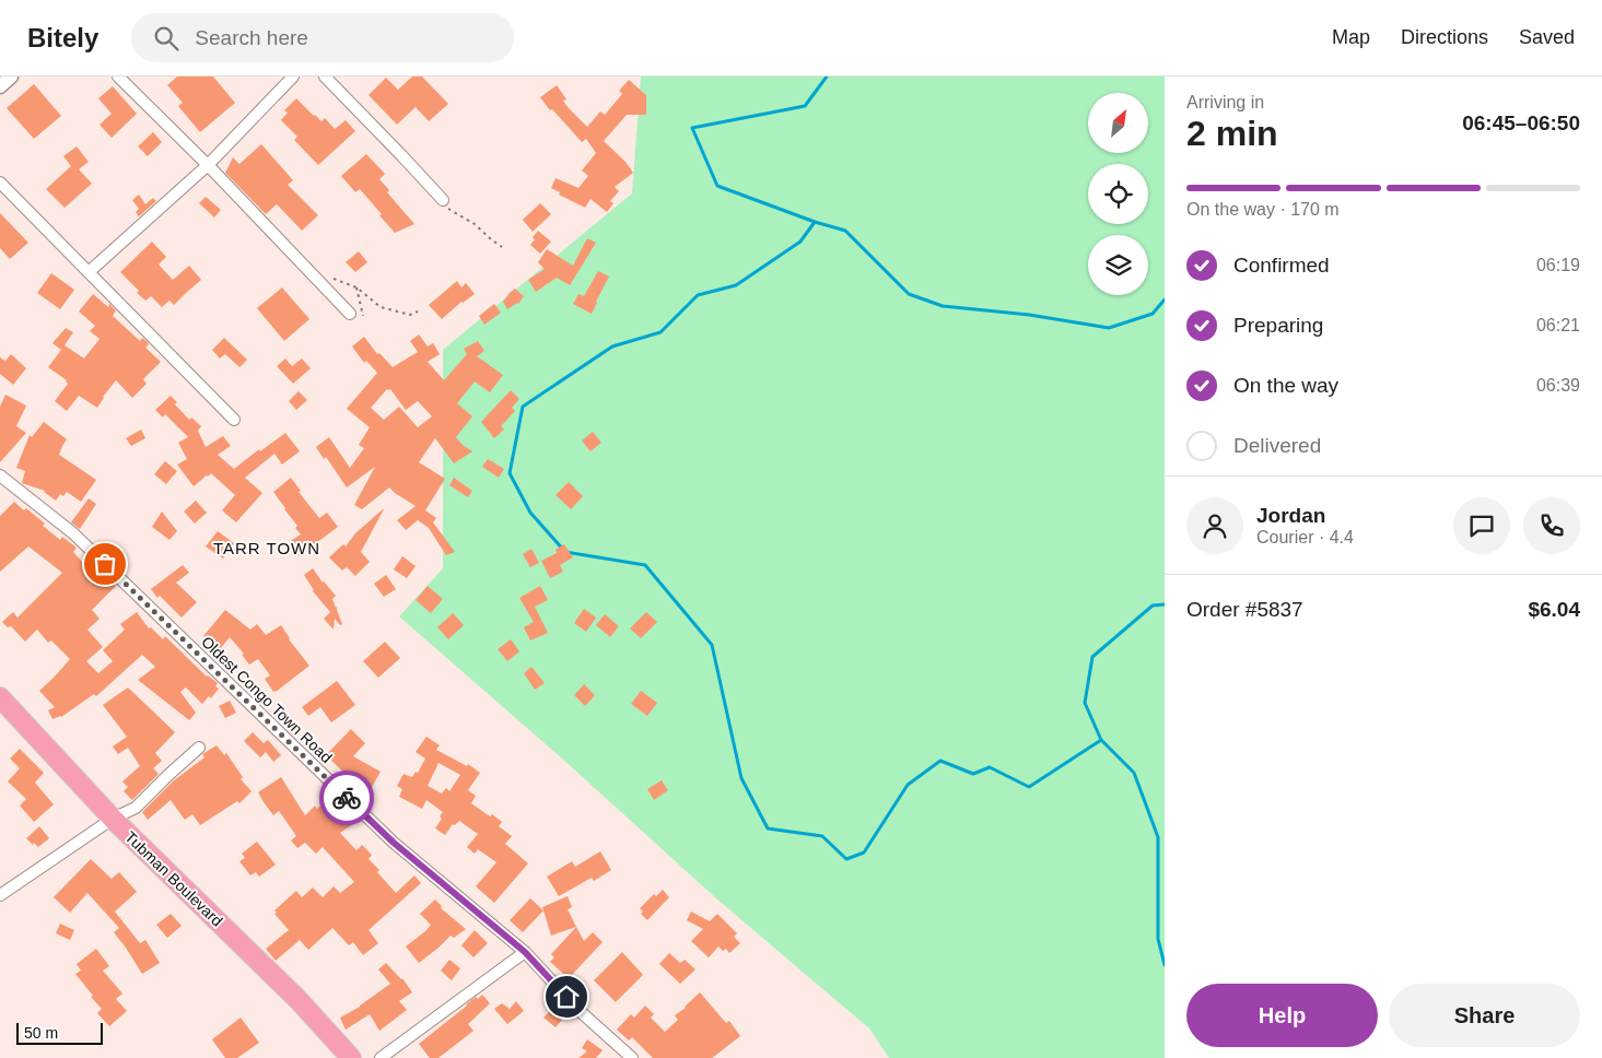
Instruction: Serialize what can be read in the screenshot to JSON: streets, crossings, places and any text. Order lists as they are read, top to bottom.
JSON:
{
  "streets": {
    "highway": ["Tubman Boulevard"],
    "street": ["Oldest Congo Town Road"]
  },
  "districts": ["TARR TOWN"],
  "scale_bar": "50 m",
  "north": "top right",
  "page": {
    "header": "Bitely",
    "search": "Search here",
    "nav": ["Map", "Directions", "Saved"],
    "heading": ["2 min", "Arriving in", "06:45–06:50"],
    "panel": [
      "Jordan",
      "Courier · 4.4",
      "Order #5837",
      "$6.04"
    ],
    "bar": "On the way · 170 m",
    "list": [
      ["Confirmed", "06:19"],
      ["Preparing", "06:21"],
      ["On the way", "06:39"],
      "Delivered"
    ],
    "buttons": ["Help", "Share"],
    "scale": "50 m"
  }
}
